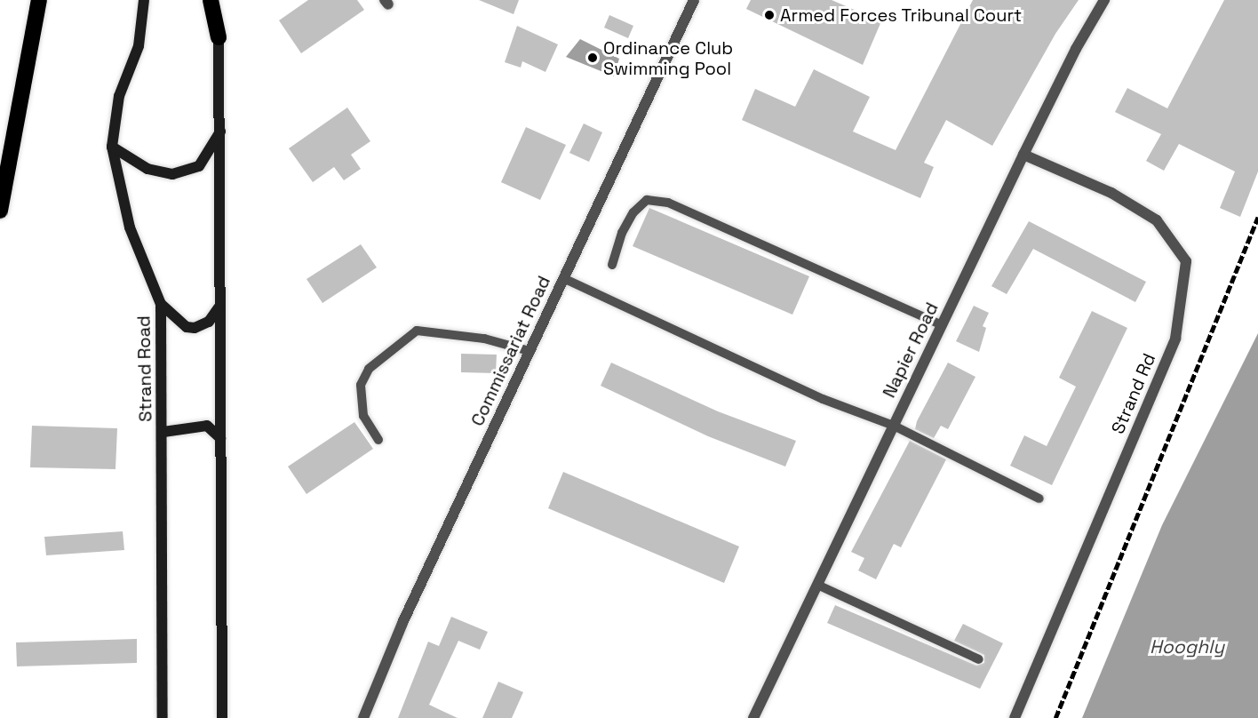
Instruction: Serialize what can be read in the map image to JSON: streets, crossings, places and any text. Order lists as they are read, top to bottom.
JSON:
{
  "streets": {
    "main road": ["Strand Road"],
    "street": ["Napier Road", "Commissariat Road", "Strand Rd"]
  },
  "crossings": [
    ["Napier Road", "Strand Rd"]
  ],
  "water": ["Hooghly"],
  "places": ["Armed Forces Tribunal Court", "Ordinance Club Swimming Pool"]
}
